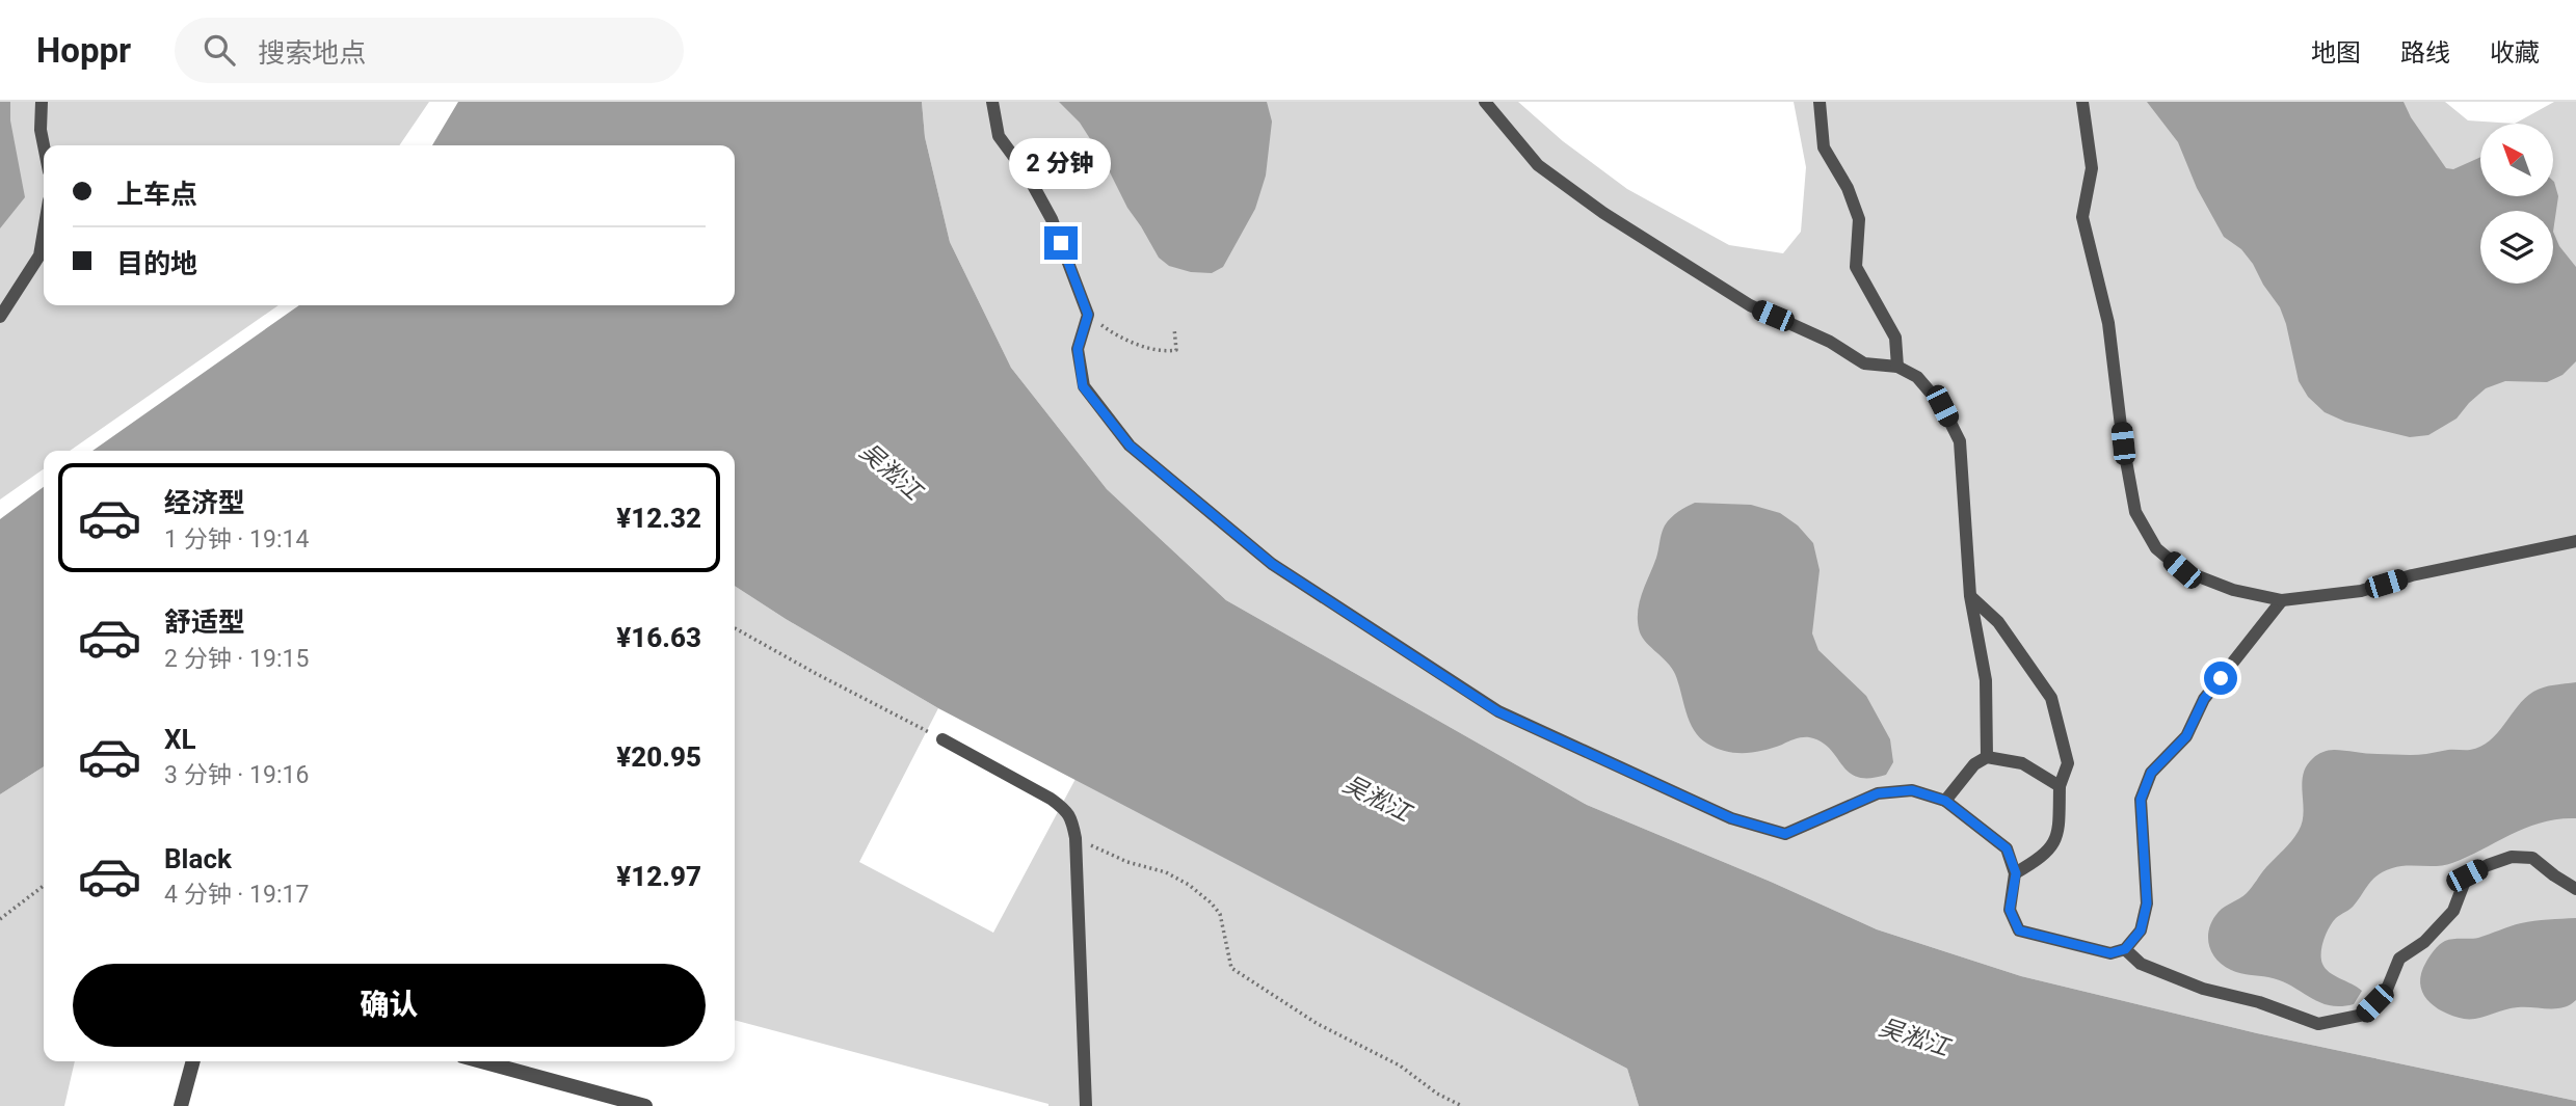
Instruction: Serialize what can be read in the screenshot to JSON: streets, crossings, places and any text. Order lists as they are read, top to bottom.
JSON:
{
  "water": ["吴淞江"],
  "north": "top left",
  "page": {
    "header": "Hoppr",
    "search": "搜索地点",
    "nav": ["地图", "路线", "收藏"],
    "bubble": "2 分钟",
    "banner": ["上车点", "目的地"],
    "list": [
      {
        "name": "经济型",
        "note": "1 分钟 · 19:14",
        "value": "¥12.32"
      },
      {
        "name": "舒适型",
        "note": "2 分钟 · 19:15",
        "value": "¥16.63"
      },
      {
        "name": "XL",
        "note": "3 分钟 · 19:16",
        "value": "¥20.95"
      },
      {
        "name": "Black",
        "note": "4 分钟 · 19:17",
        "value": "¥12.97"
      }
    ],
    "buttons": "确认"
  }
}
